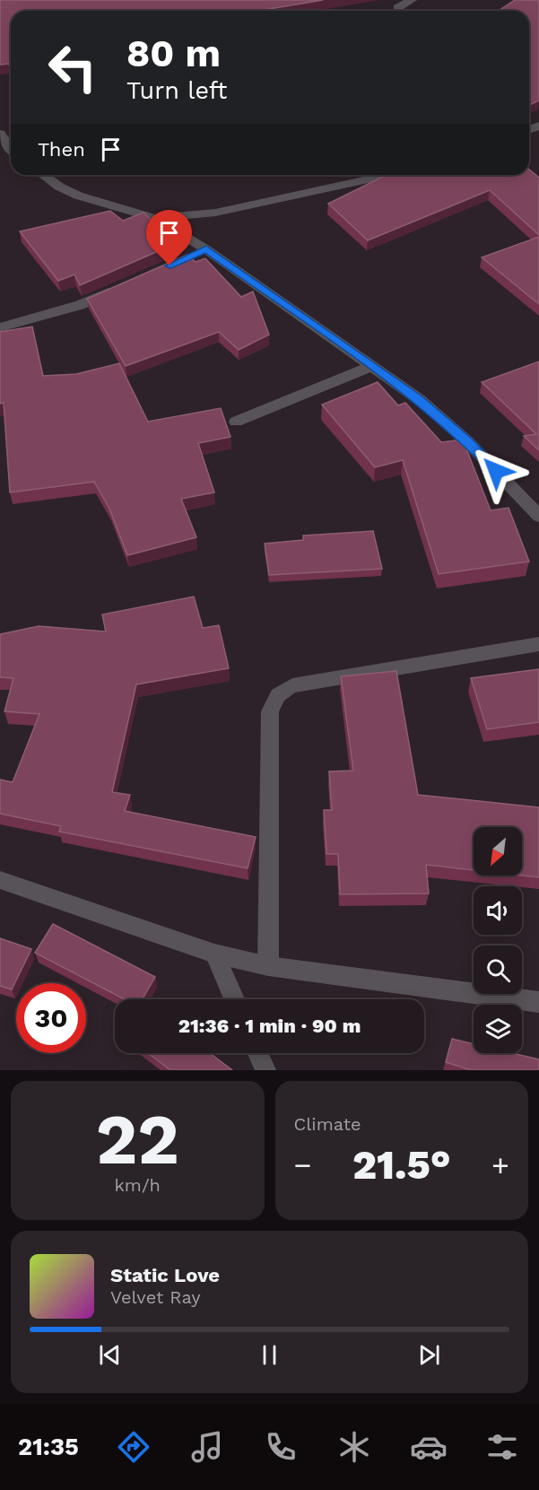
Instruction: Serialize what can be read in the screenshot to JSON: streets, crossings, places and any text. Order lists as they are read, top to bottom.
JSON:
{
  "north": "bottom left",
  "page": {
    "turn": ["80 m", "Turn left"],
    "then": "Then",
    "limit": "30",
    "trip": "21:36 · 1 min · 90 m",
    "tile": [
      ["22", "km/h"],
      "Climate"
    ],
    "heat": ["−", "21.5°", "+"],
    "song": ["Static Love", "Velvet Ray"],
    "tabs": "21:35"
  }
}
